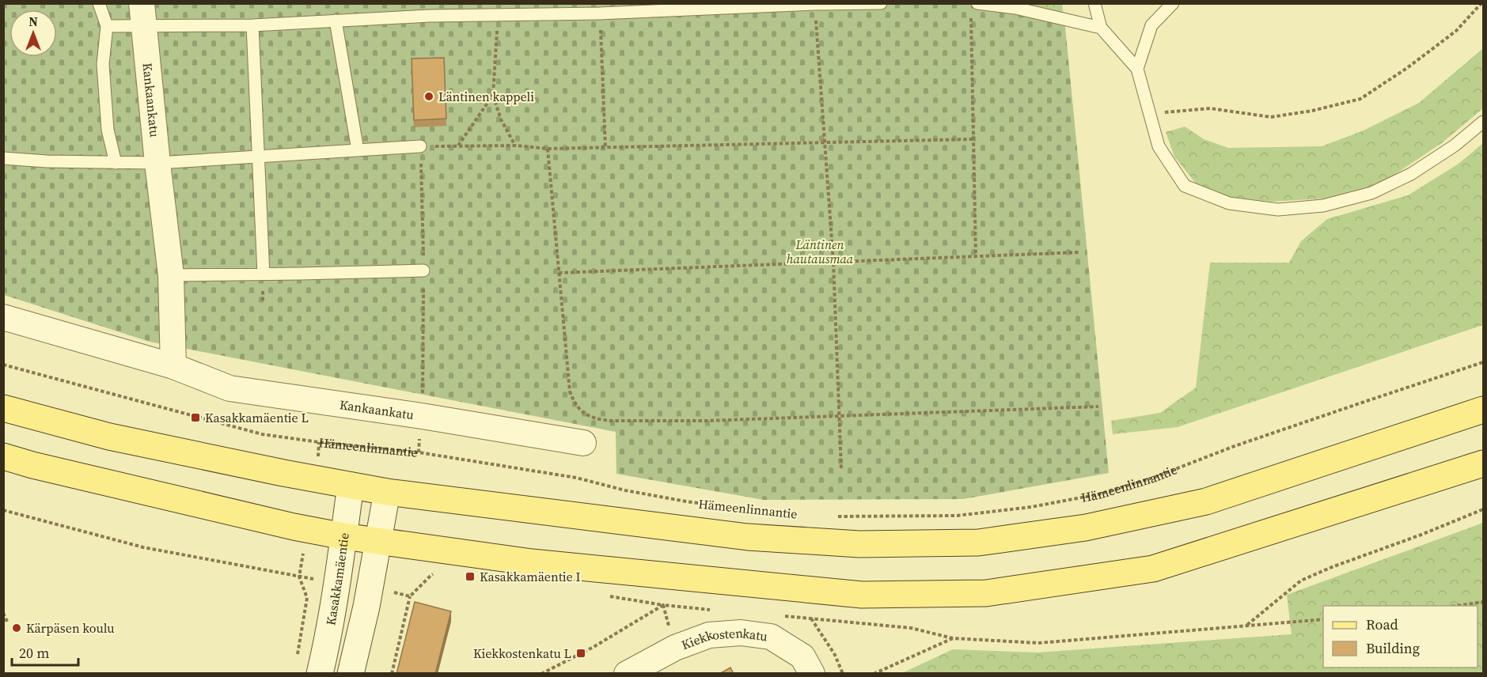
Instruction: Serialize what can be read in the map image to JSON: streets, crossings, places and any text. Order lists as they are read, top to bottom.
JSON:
{
  "streets": {
    "main road": ["Hämeenlinnantie"],
    "street": ["Kankaankatu", "Kasakkamäentie", "Kiekkostenkatu"]
  },
  "crossings": [
    ["Hämeenlinnantie", "Kasakkamäentie"]
  ],
  "parks": ["Läntinen hautausmaa"],
  "places": {
    "other": ["Läntinen kappeli", "Kärpäsen koulu"],
    "transit": ["Kasakkamäentie L", "Kasakkamäentie I", "Kiekkostenkatu L"]
  },
  "legend": ["Road", "Building"],
  "scale_bar": "20 m",
  "north": "top"
}
